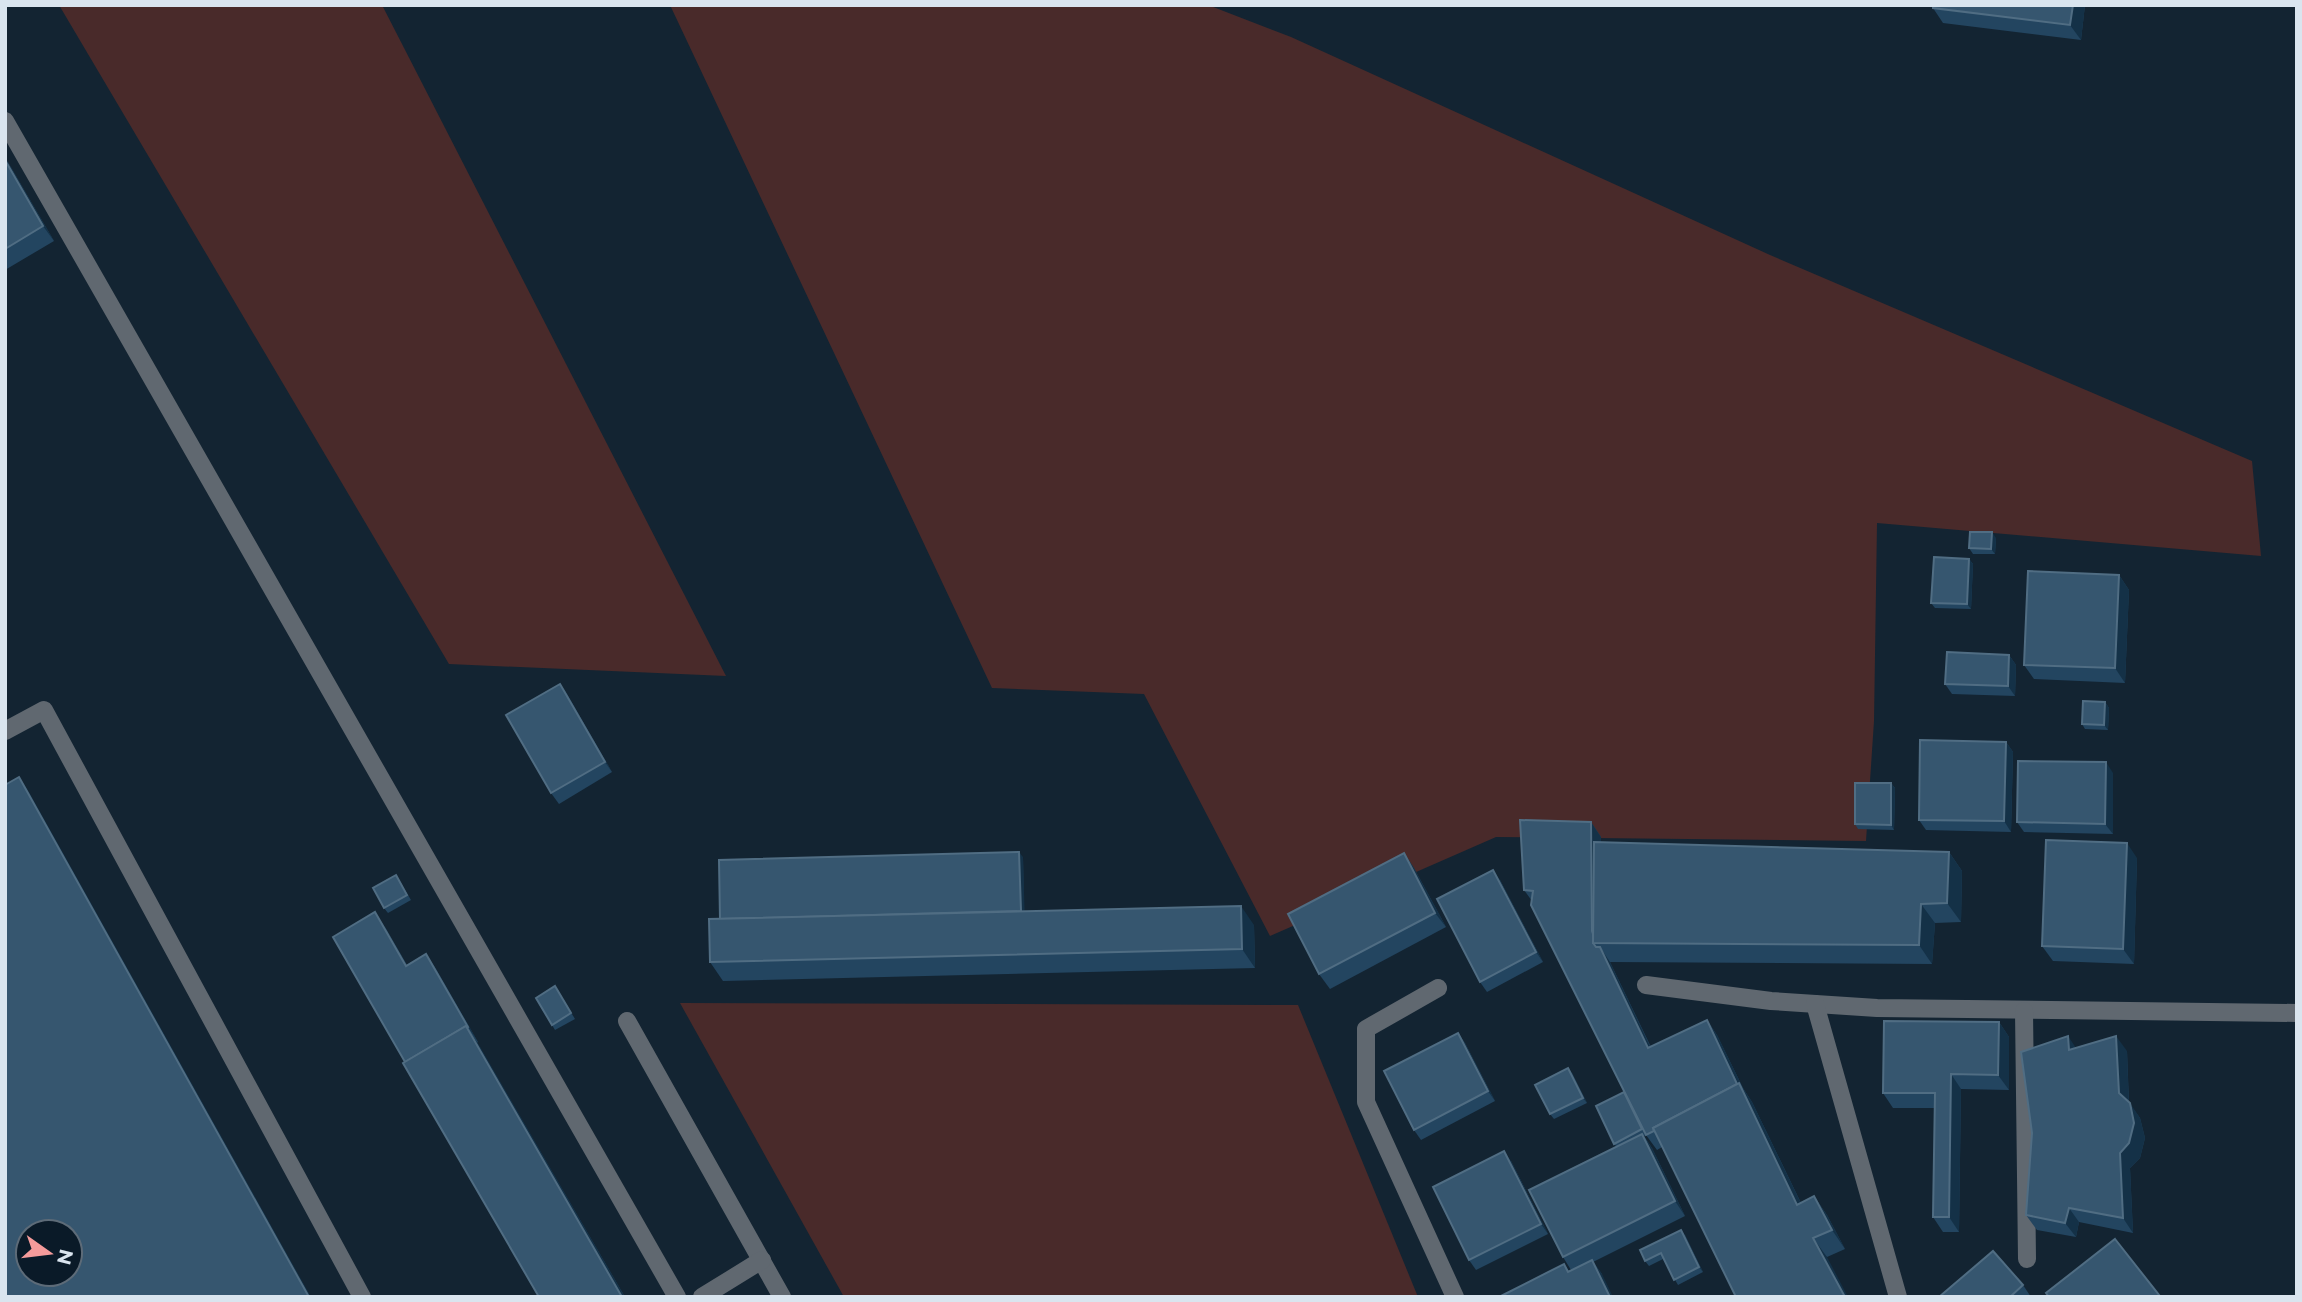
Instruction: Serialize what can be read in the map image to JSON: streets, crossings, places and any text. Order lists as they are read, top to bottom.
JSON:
{
  "north": "right"
}
